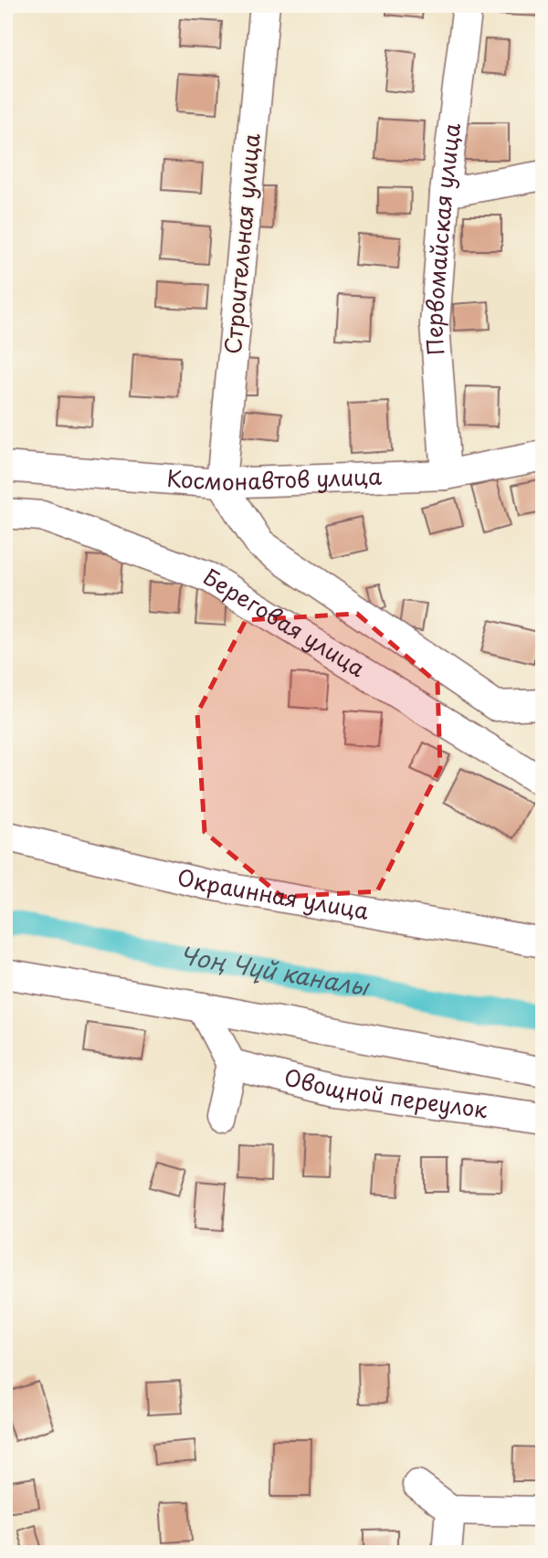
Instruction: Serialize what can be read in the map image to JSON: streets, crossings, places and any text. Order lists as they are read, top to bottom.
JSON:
{
  "streets": {
    "street": [
      "Первомайская улица",
      "Строительная улица",
      "Космонавтов улица",
      "Береговая улица",
      "Окраинная улица",
      "Овощной переулок"
    ]
  },
  "crossings": [
    ["Первомайская улица", "Космонавтов улица"],
    ["Строительная улица", "Космонавтов улица"]
  ],
  "water": ["Чоң Чүй каналы"]
}
